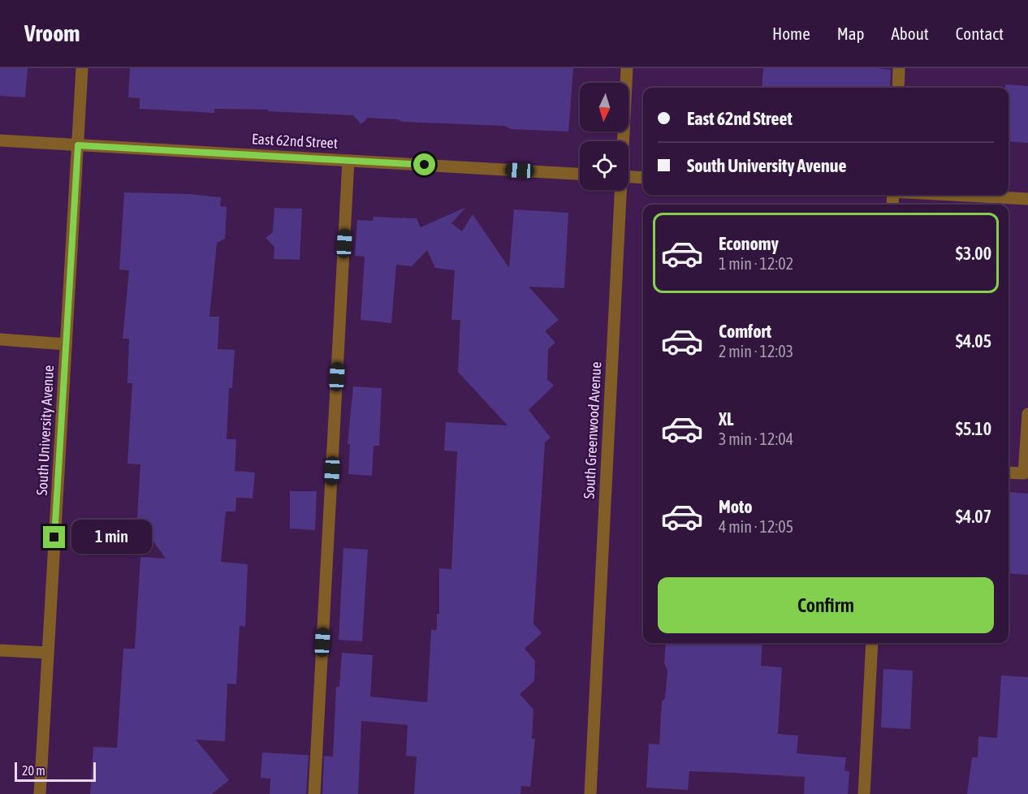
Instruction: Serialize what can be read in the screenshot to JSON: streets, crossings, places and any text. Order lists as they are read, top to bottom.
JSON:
{
  "streets": {
    "street": ["East 62nd Street", "South University Avenue", "South Greenwood Avenue"]
  },
  "crossings": [
    ["East 62nd Street", "South University Avenue"]
  ],
  "scale_bar": "20 m",
  "north": "bottom",
  "page": {
    "header": "Vroom",
    "nav": [
      "Home",
      "Map",
      "About",
      "Contact"
    ],
    "banner": ["East 62nd Street", "South University Avenue"],
    "list": [
      {
        "name": "Economy",
        "note": "1 min · 12:02",
        "value": "$3.00"
      },
      {
        "name": "Comfort",
        "note": "2 min · 12:03",
        "value": "$4.05"
      },
      {
        "name": "XL",
        "note": "3 min · 12:04",
        "value": "$5.10"
      },
      {
        "name": "Moto",
        "note": "4 min · 12:05",
        "value": "$4.07"
      }
    ],
    "bubble": "1 min",
    "buttons": "Confirm",
    "scale": "20 m"
  }
}
